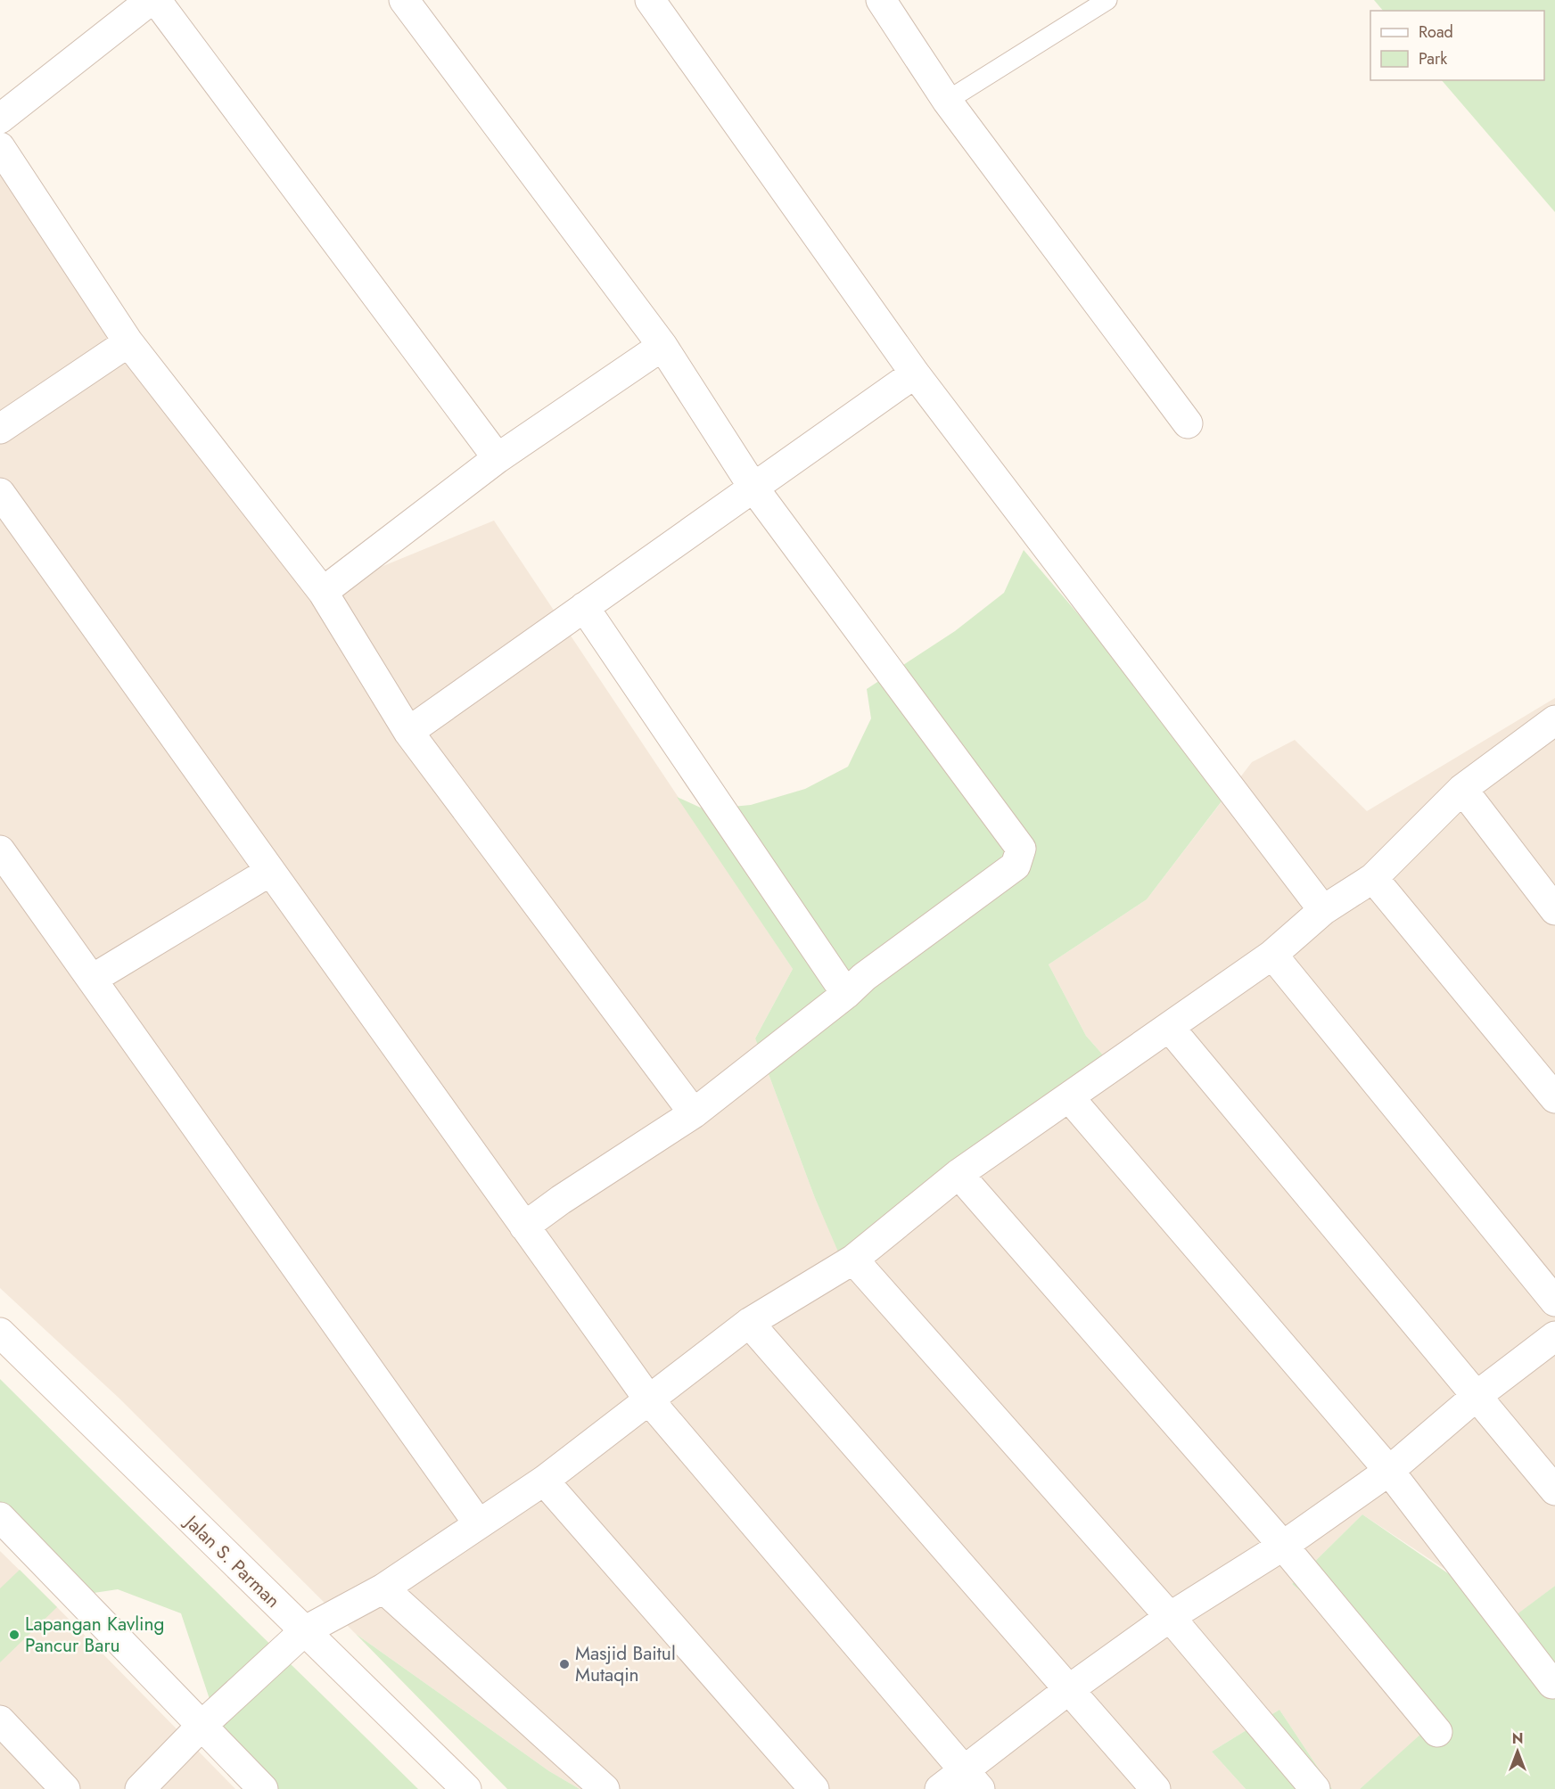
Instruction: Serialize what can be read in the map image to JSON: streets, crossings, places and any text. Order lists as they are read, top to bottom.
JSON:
{
  "streets": {
    "street": ["Jalan S. Parman"]
  },
  "places": ["Lapangan Kavling Pancur Baru", "Masjid Baitul Mutaqin"],
  "legend": ["Road", "Park"],
  "north": "top"
}
